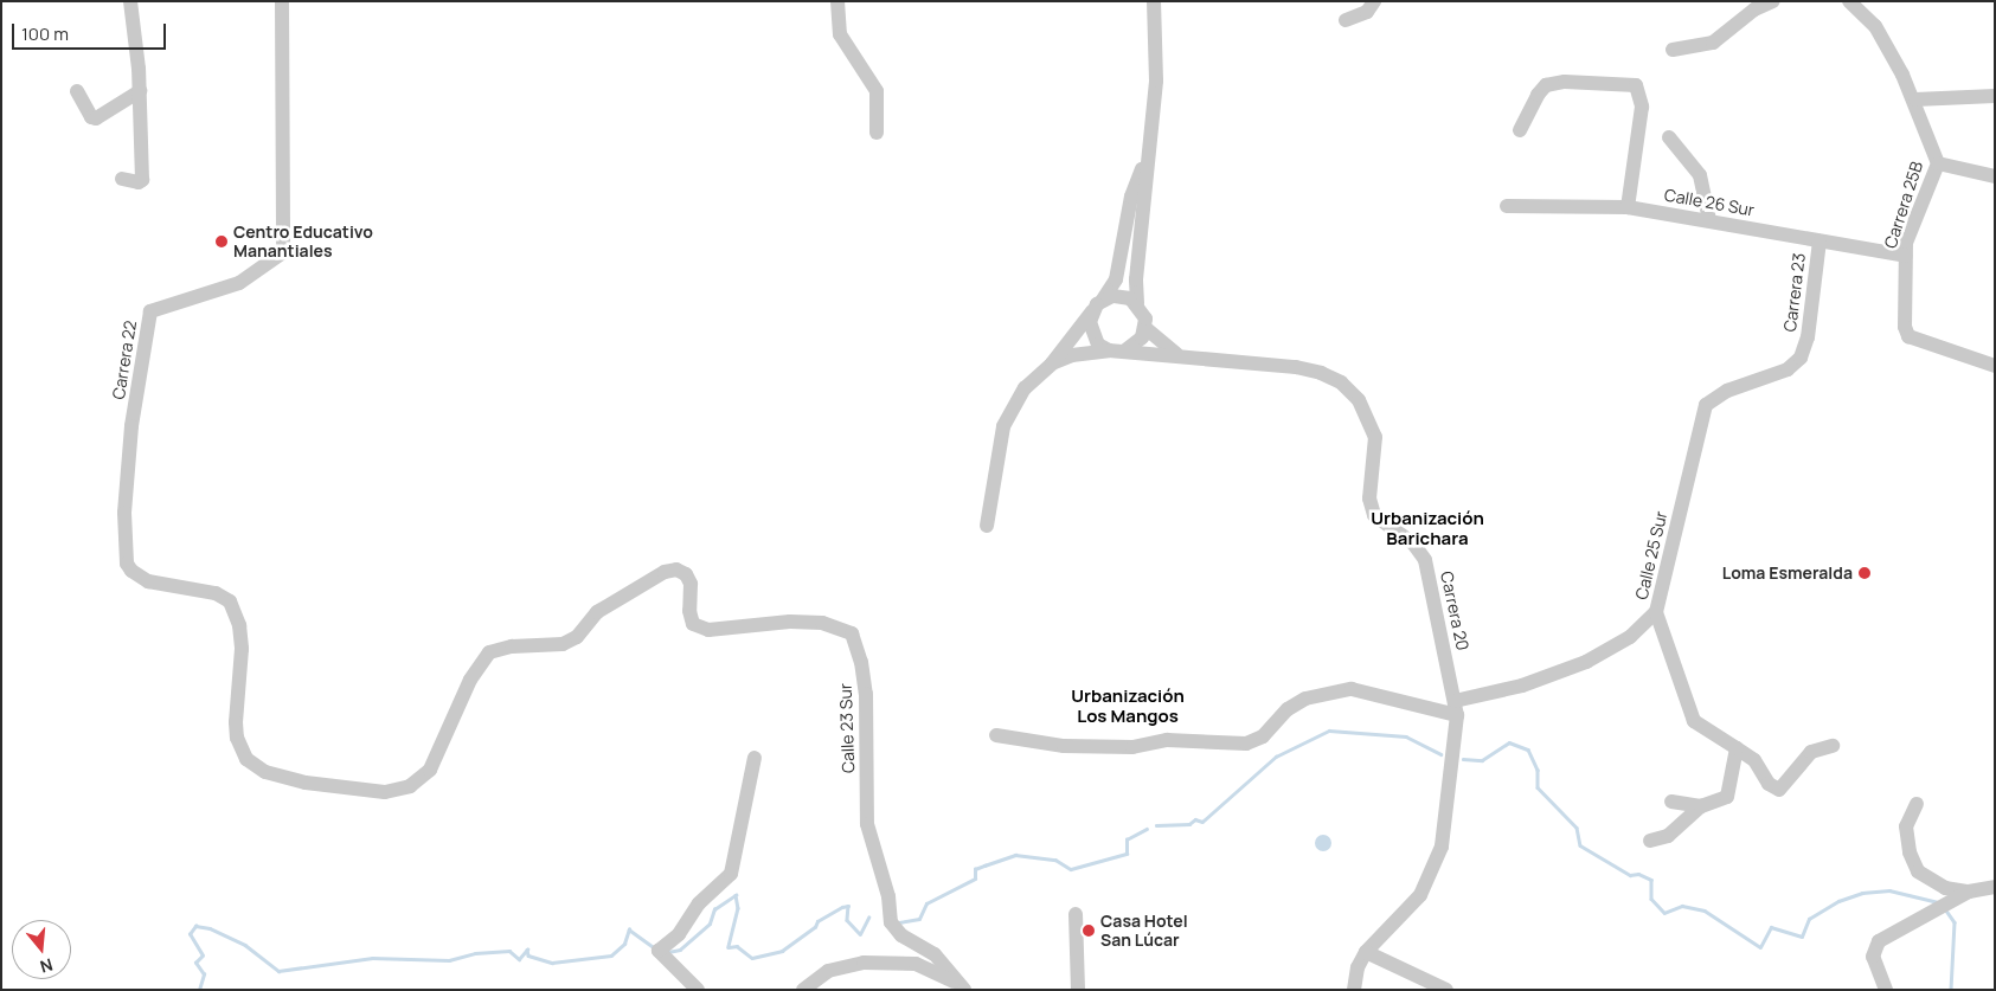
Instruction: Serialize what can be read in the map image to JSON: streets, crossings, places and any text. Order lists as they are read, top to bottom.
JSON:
{
  "streets": {
    "street": [
      "Calle 26 Sur",
      "Carrera 25B",
      "Carrera 23",
      "Carrera 22",
      "Calle 25 Sur",
      "Carrera 20",
      "Calle 23 Sur"
    ]
  },
  "crossings": [
    ["Calle 26 Sur", "Carrera 25B"],
    ["Calle 26 Sur", "Carrera 23"],
    ["Carrera 23", "Calle 25 Sur"],
    ["Carrera 22", "Calle 23 Sur"],
    ["Calle 25 Sur", "Carrera 20"]
  ],
  "districts": ["Urbanización Barichara", "Urbanización Los Mangos"],
  "places": ["Centro Educativo Manantiales", "Loma Esmeralda", "Casa Hotel San Lúcar"],
  "scale_bar": "100 m",
  "north": "bottom"
}
